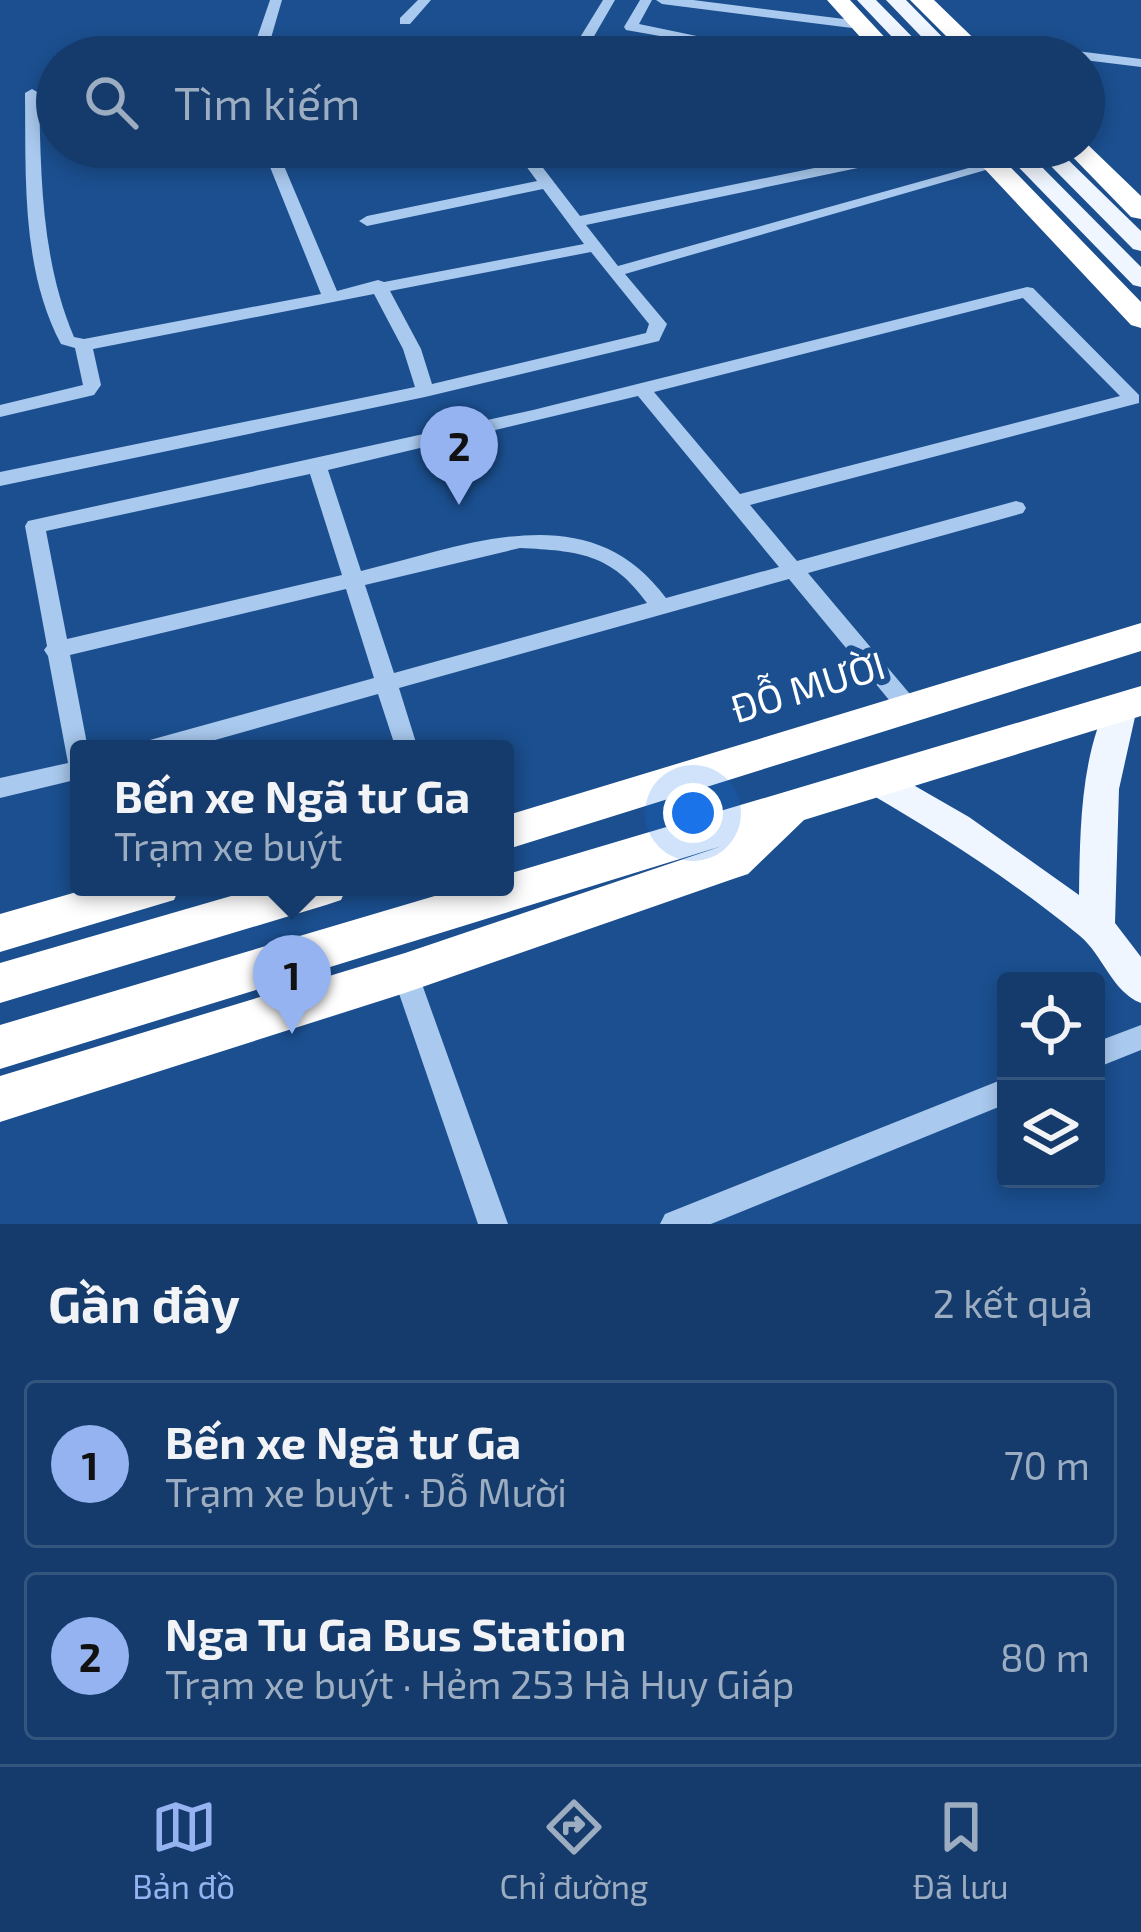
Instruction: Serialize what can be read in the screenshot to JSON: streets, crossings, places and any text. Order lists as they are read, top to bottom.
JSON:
{
  "streets": {
    "highway": ["ĐỖ MƯỜI"]
  },
  "page": {
    "search": "Tìm kiếm",
    "pins": ["2", "1"],
    "popup": ["Bến xe Ngã tư Ga", "Trạm xe buýt"],
    "heading": ["Gần đây", "2 kết quả"],
    "list": [
      {
        "mark": "1",
        "name": "Bến xe Ngã tư Ga",
        "note": "Trạm xe buýt · Đỗ Mười",
        "value": "70 m"
      },
      {
        "mark": "2",
        "name": "Nga Tu Ga Bus Station",
        "note": "Trạm xe buýt · Hẻm 253 Hà Huy Giáp",
        "value": "80 m"
      }
    ],
    "nav": ["Bản đồ", "Chỉ đường", "Đã lưu"]
  }
}
